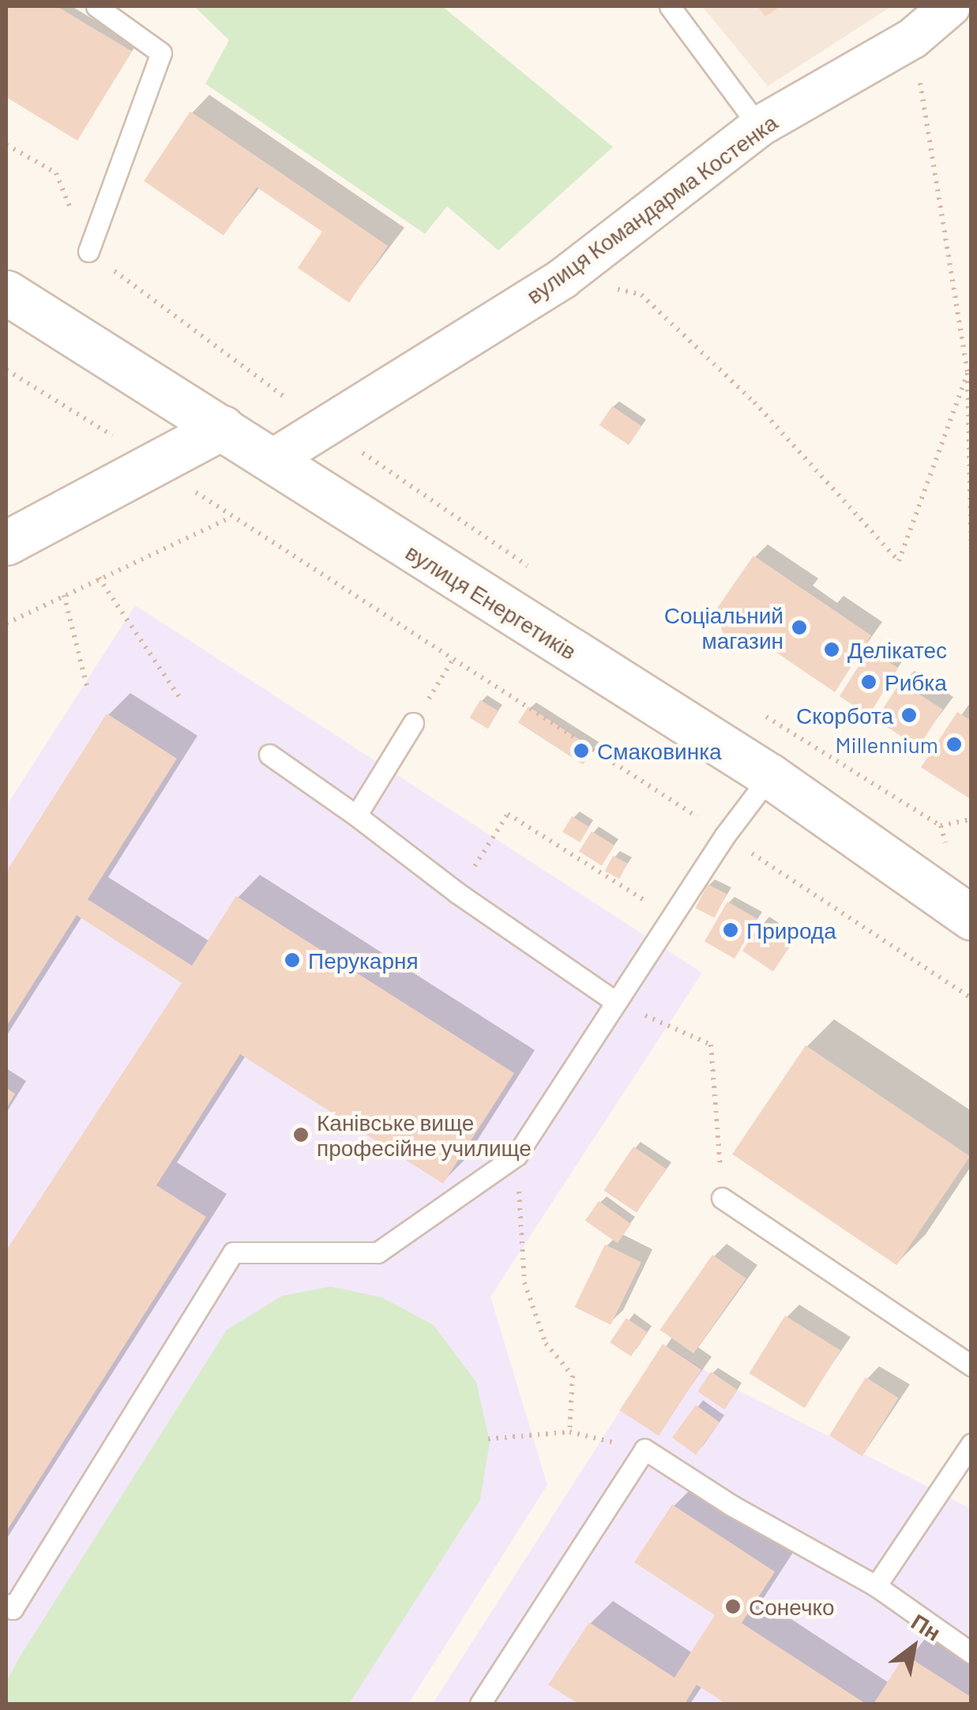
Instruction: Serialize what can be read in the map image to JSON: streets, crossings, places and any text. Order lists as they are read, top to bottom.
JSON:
{
  "streets": {
    "main road": ["вулиця Енергетиків"],
    "street": ["вулиця Командарма Костенка"]
  },
  "crossings": [
    ["вулиця Командарма Костенка", "вулиця Енергетиків"]
  ],
  "places": [
    "Соціальний магазин",
    "Делікатес",
    "Рибка",
    "Скорбота",
    "Millennium",
    "Смаковинка",
    "Природа",
    "Перукарня",
    "Канівське вище професійне училище",
    "Сонечко"
  ],
  "north": "top right"
}
